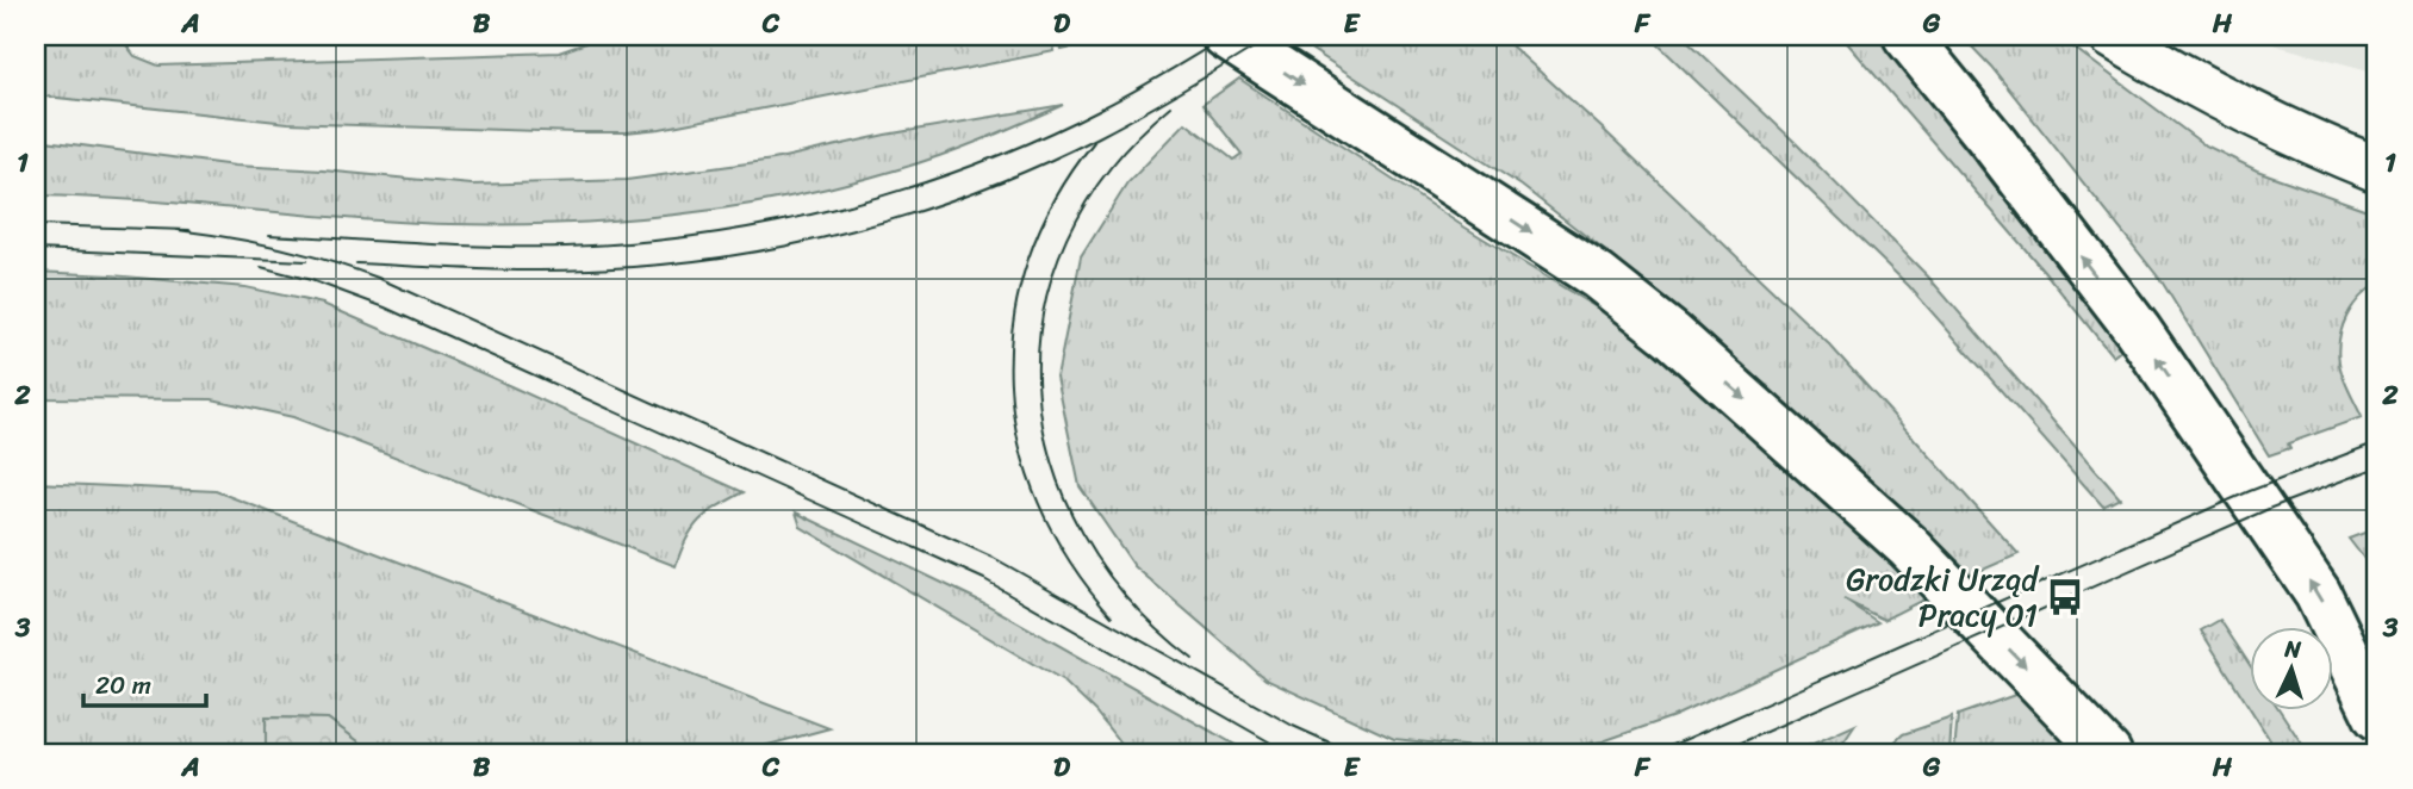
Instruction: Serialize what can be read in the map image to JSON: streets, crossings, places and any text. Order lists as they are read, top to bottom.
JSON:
{
  "places": {
    "bus stop": ["Grodzki Urząd Pracy 01"]
  },
  "scale_bar": "20 m",
  "north": "top",
  "grid": {
    "columns": [
      "A",
      "B",
      "C",
      "D",
      "E",
      "F",
      "G",
      "H"
    ],
    "rows": ["1", "2", "3"]
  }
}
